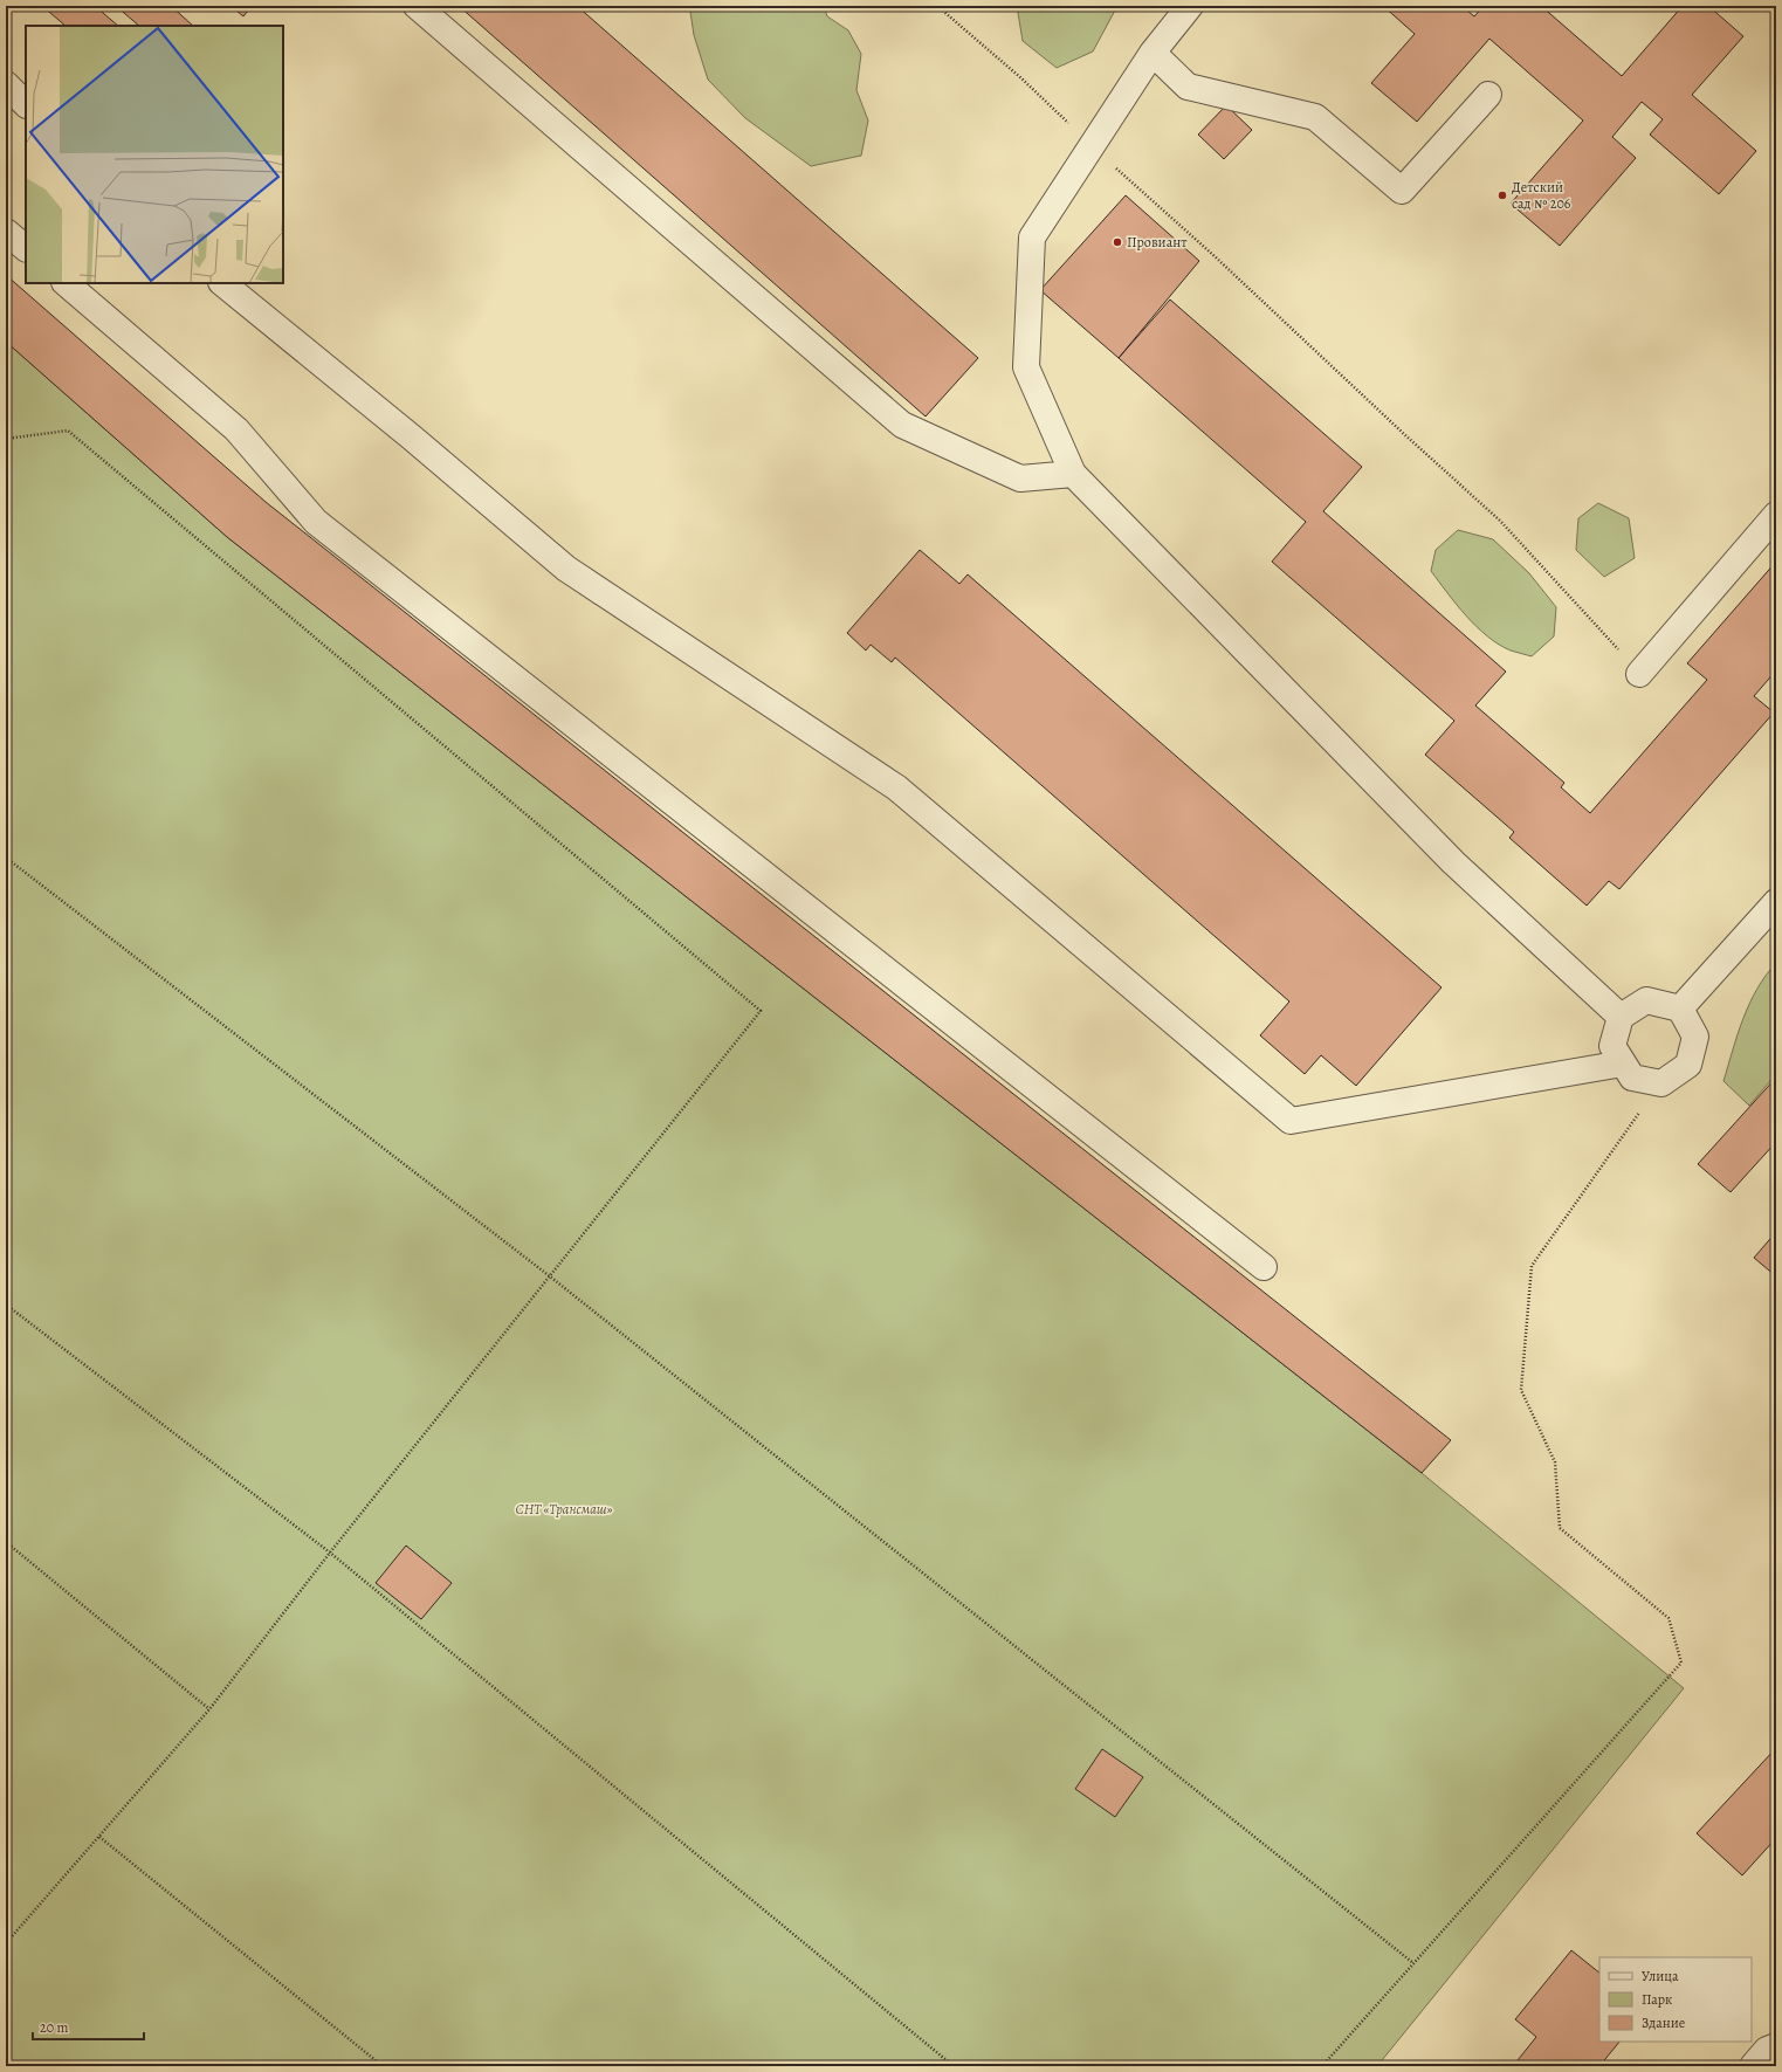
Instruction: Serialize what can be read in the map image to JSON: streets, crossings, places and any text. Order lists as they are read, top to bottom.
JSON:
{
  "parks": ["СНТ «Трансмаш»"],
  "places": ["Детский сад № 206", "Провиант"],
  "legend": ["Улица", "Парк", "Здание"],
  "scale_bar": "20 m"
}
